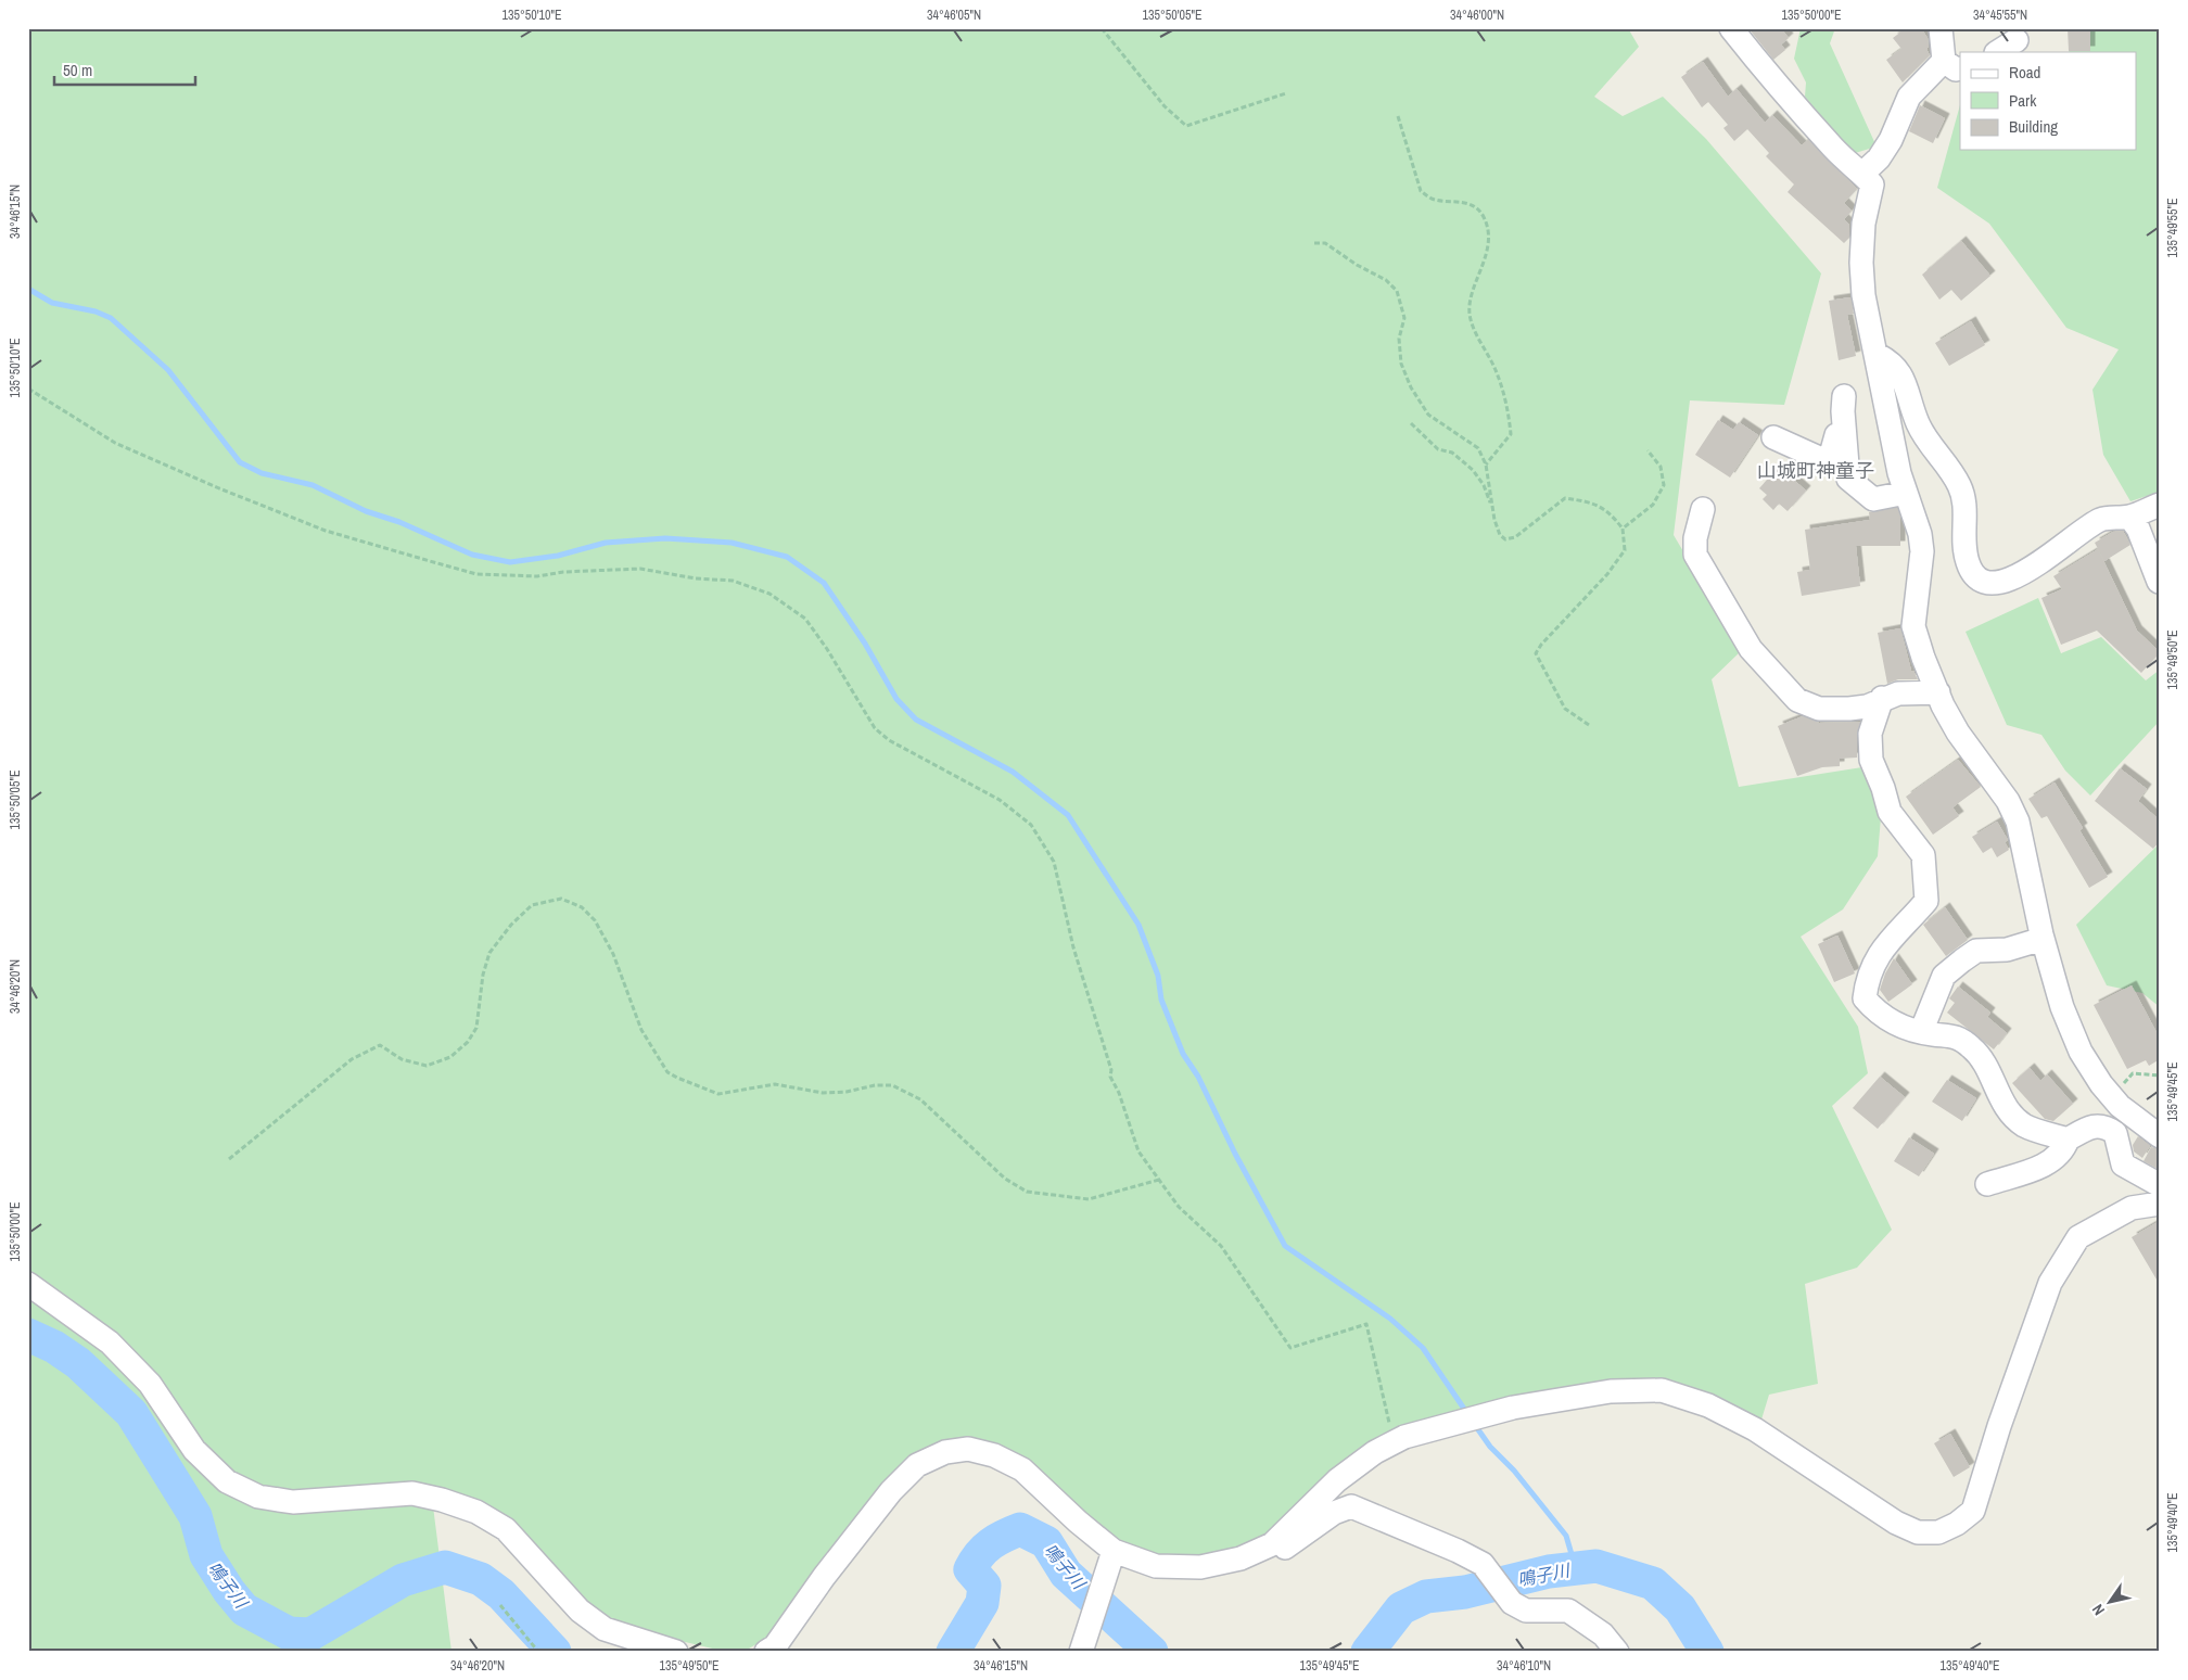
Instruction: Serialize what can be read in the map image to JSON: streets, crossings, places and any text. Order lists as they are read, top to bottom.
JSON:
{
  "districts": ["山城町神童子"],
  "water": ["鳴子川"],
  "legend": ["Road", "Park", "Building"],
  "scale_bar": "50 m",
  "north": "bottom left",
  "coordinates": [
    "135°50'10\"E",
    "34°46'05\"N",
    "135°50'05\"E",
    "34°46'00\"N",
    "135°50'00\"E",
    "34°45'55\"N",
    "34°46'15\"N",
    "135°49'55\"E",
    "135°49'50\"E",
    "34°46'20\"N",
    "135°49'45\"E",
    "135°49'40\"E",
    "34°46'10\"N"
  ]
}
